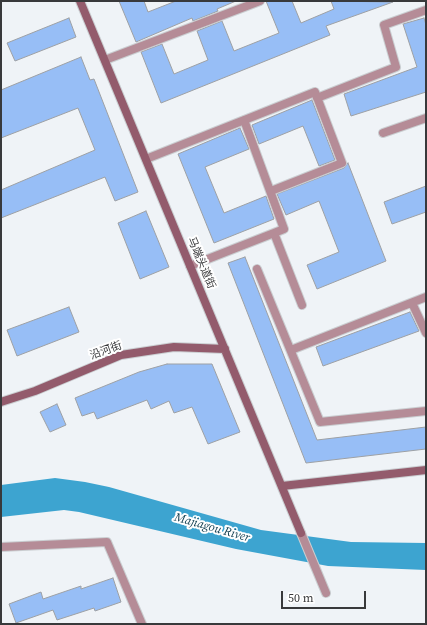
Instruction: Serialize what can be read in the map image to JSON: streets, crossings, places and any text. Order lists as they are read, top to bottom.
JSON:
{
  "streets": {
    "street": ["马端头道街", "沿河街"]
  },
  "crossings": [
    ["马端头道街", "沿河街"]
  ],
  "water": ["Majiagou River"],
  "scale_bar": "50 m"
}
